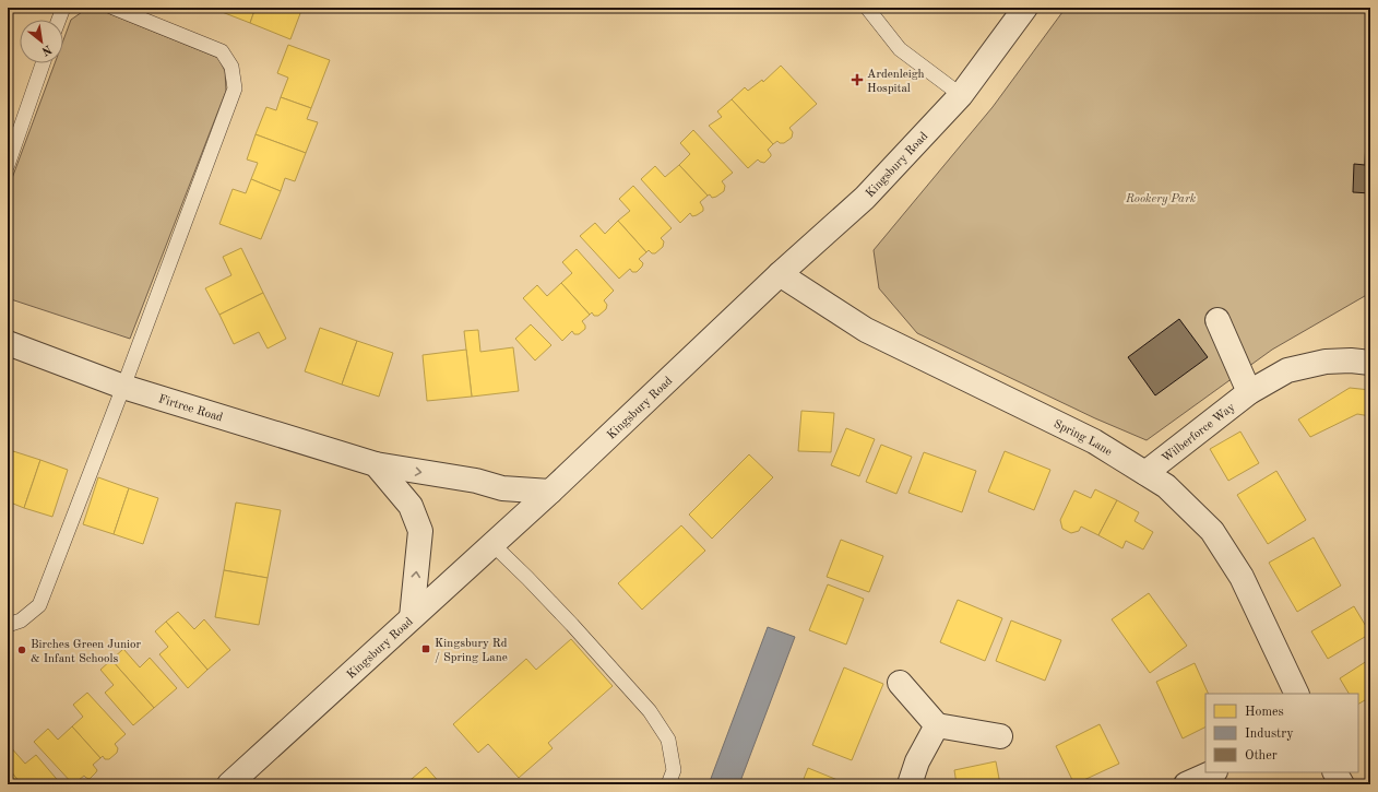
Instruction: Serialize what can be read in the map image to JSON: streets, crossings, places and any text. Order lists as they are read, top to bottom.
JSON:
{
  "streets": {
    "street": [
      "Kingsbury Road",
      "Firtree Road",
      "Wilberforce Way",
      "Spring Lane"
    ]
  },
  "crossings": [
    ["Kingsbury Road", "Firtree Road"],
    ["Kingsbury Road", "Spring Lane"],
    ["Wilberforce Way", "Spring Lane"]
  ],
  "parks": ["Rookery Park"],
  "places": {
    "health": ["Ardenleigh Hospital"],
    "transit": ["Kingsbury Rd / Spring Lane"],
    "other": ["Birches Green Junior & Infant Schools"]
  },
  "legend": ["Homes", "Industry", "Other"],
  "north": "bottom right"
}
